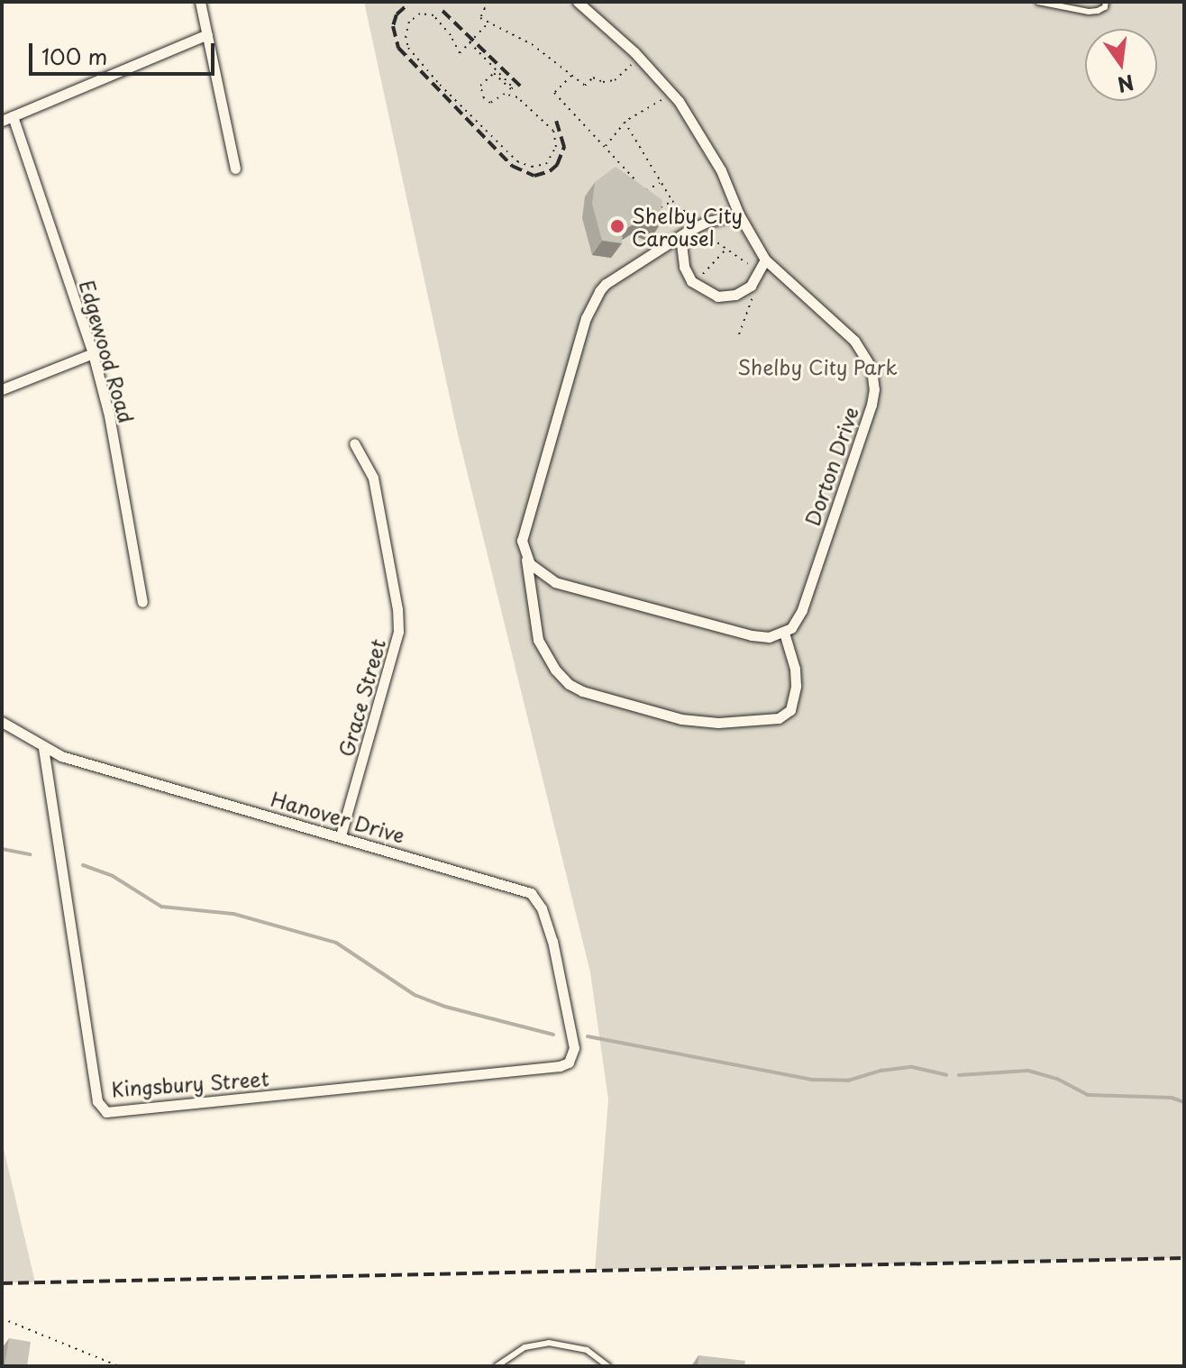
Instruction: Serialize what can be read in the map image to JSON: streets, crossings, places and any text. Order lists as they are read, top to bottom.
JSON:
{
  "streets": {
    "street": [
      "Edgewood Road",
      "Dorton Drive",
      "Grace Street",
      "Hanover Drive",
      "Kingsbury Street"
    ]
  },
  "crossings": [
    ["Grace Street", "Hanover Drive"],
    ["Hanover Drive", "Kingsbury Street"]
  ],
  "parks": ["Shelby City Park"],
  "places": ["Shelby City Carousel"],
  "scale_bar": "100 m",
  "north": "bottom"
}
